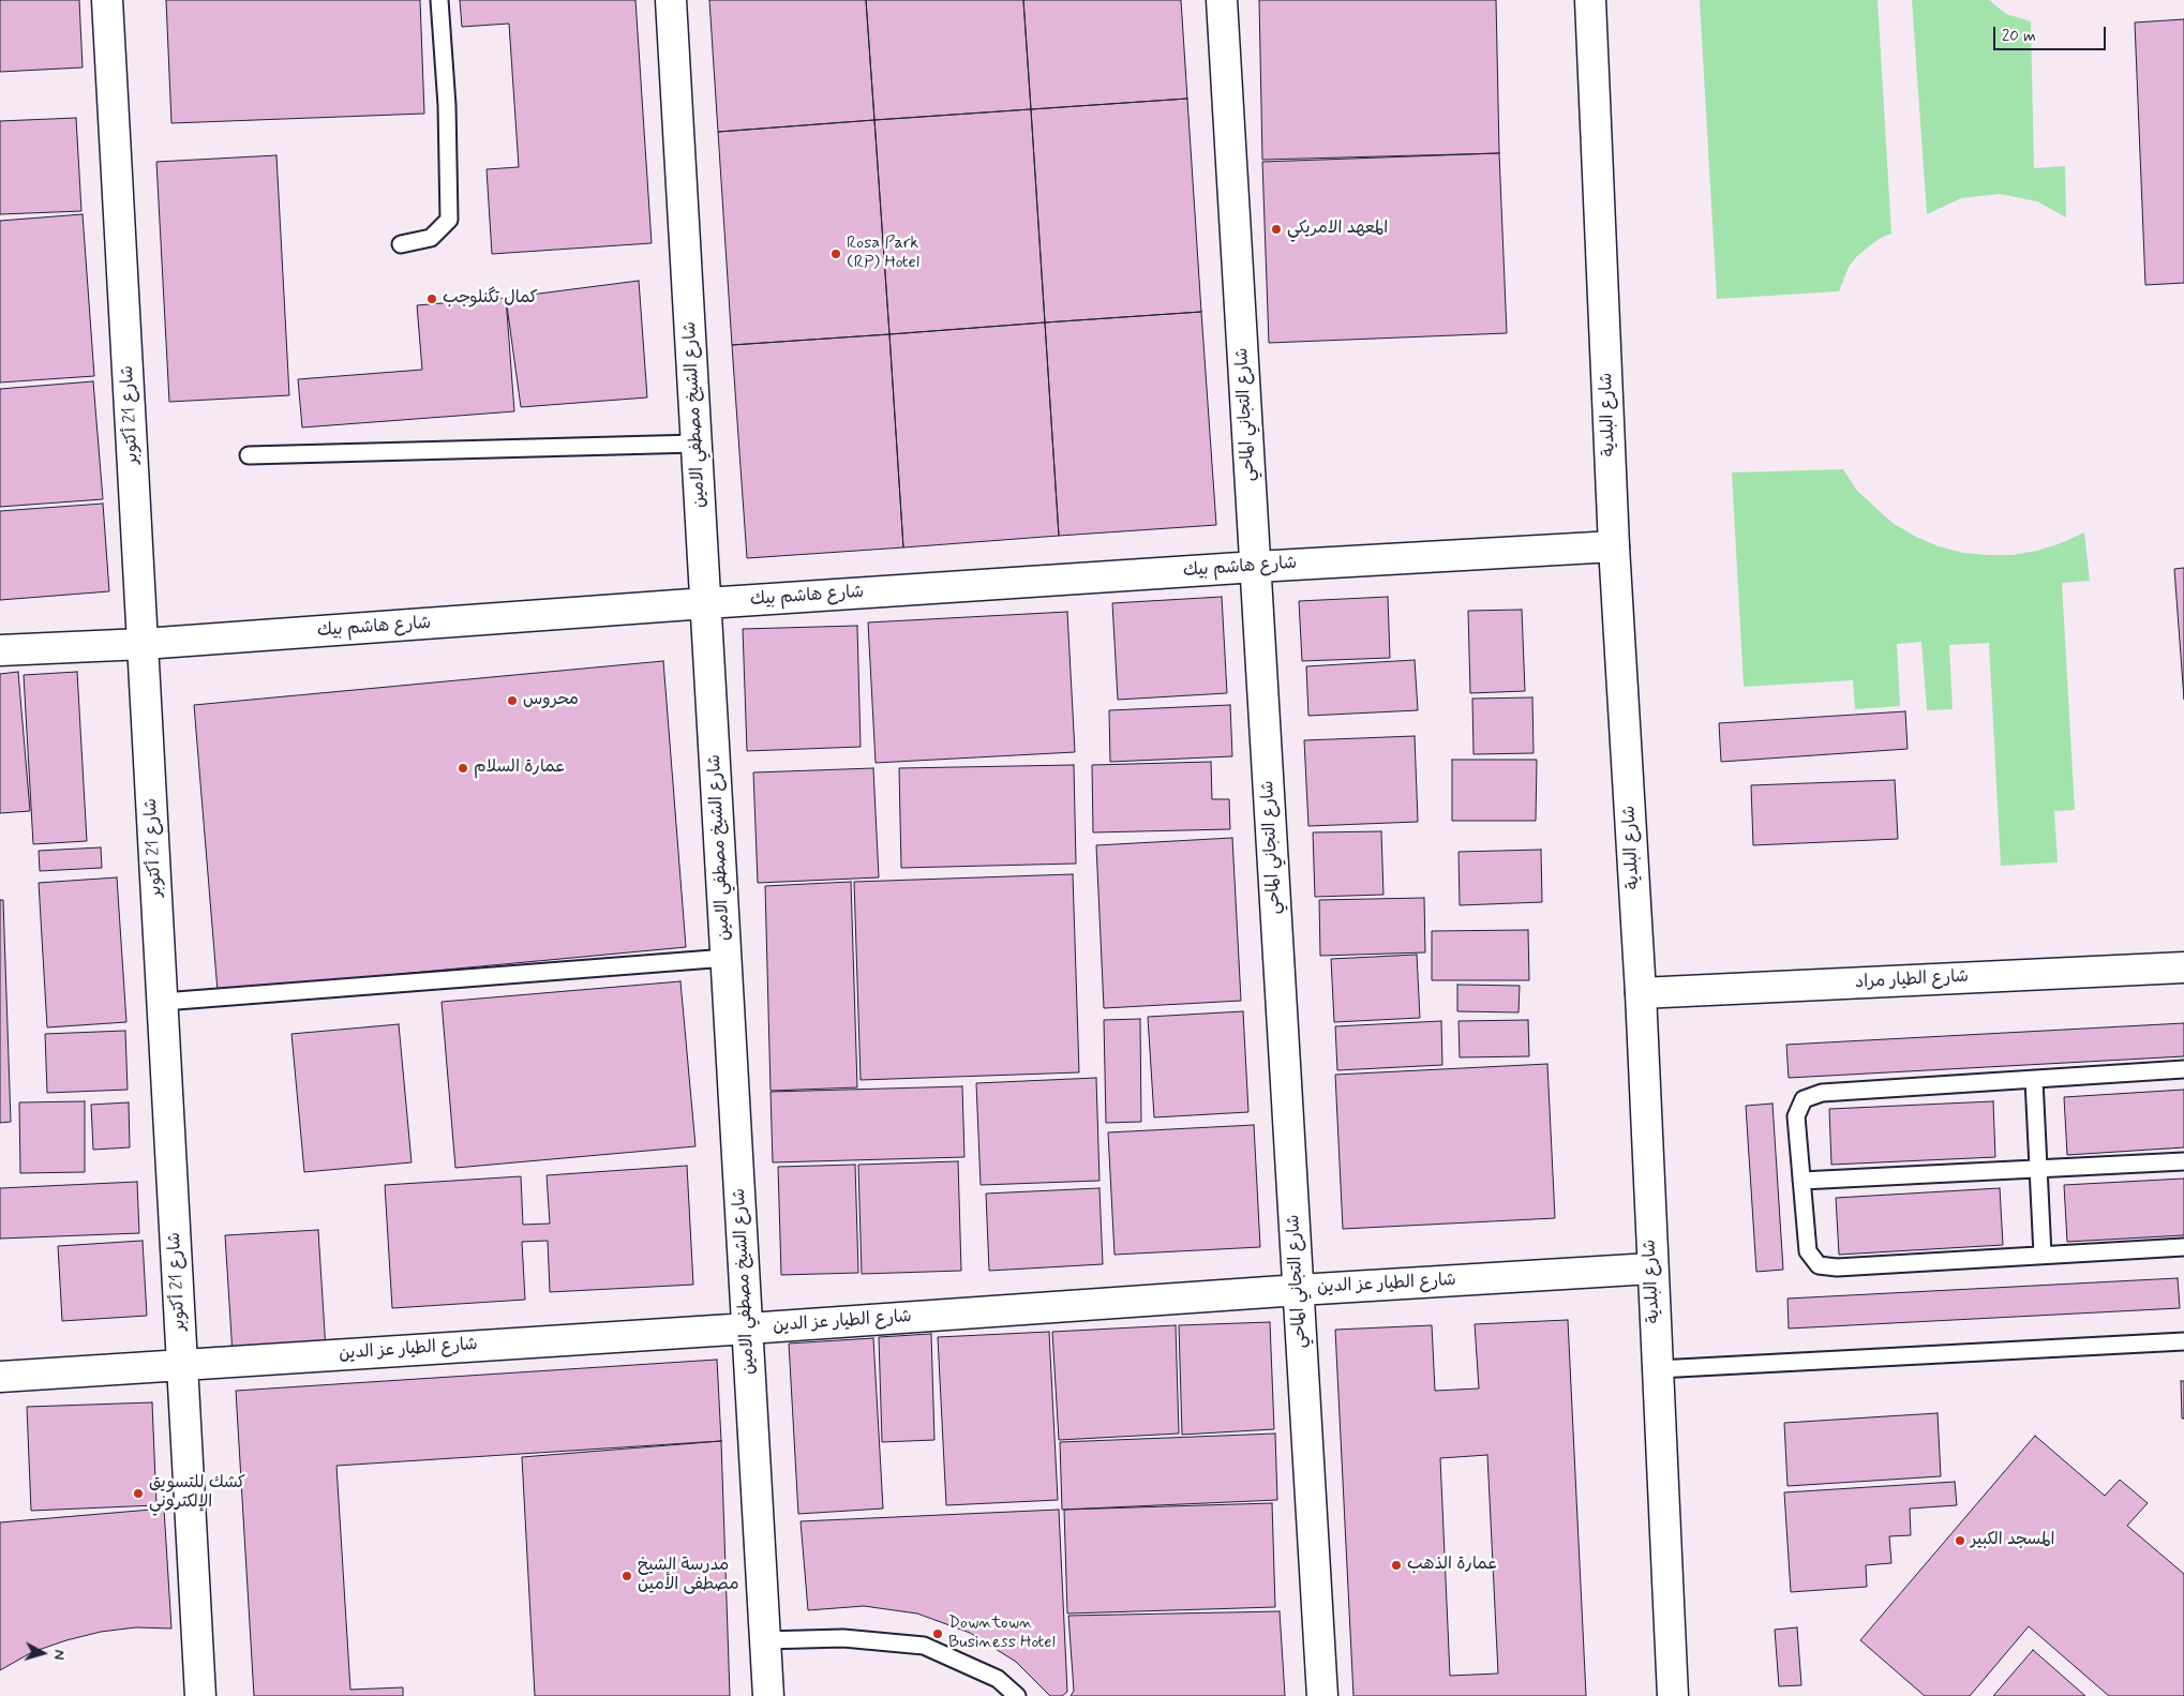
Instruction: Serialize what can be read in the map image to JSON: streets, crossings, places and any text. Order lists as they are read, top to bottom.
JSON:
{
  "streets": {
    "street": [
      "شارع 21 أكتوبر",
      "شارع الشيخ مصطفي الامين",
      "شارع التجاني الماحي",
      "شارع البلدية",
      "شارع هاشم بيك",
      "شارع الطيار مراد",
      "شارع الطيار عز الدين"
    ]
  },
  "crossings": [
    ["شارع 21 أكتوبر", "شارع هاشم بيك"],
    ["شارع 21 أكتوبر", "شارع الطيار عز الدين"],
    ["شارع الشيخ مصطفي الامين", "شارع هاشم بيك"],
    ["شارع الشيخ مصطفي الامين", "شارع الطيار عز الدين"],
    ["شارع التجاني الماحي", "شارع هاشم بيك"],
    ["شارع التجاني الماحي", "شارع الطيار عز الدين"],
    ["شارع البلدية", "شارع هاشم بيك"],
    ["شارع البلدية", "شارع الطيار مراد"],
    ["شارع البلدية", "شارع الطيار عز الدين"]
  ],
  "places": [
    "المعهد الامريكي",
    "Rosa Park (RP) Hotel",
    "كمال تگنلوجب",
    "محروس",
    "عمارة السلام",
    "كشك للتسويق الإلكتروني",
    "المسجد الكبير",
    "عمارة الذهب",
    "مدرسة الشيخ مصطفى الأمين",
    "Downtown Business Hotel"
  ],
  "scale_bar": "20 m",
  "north": "right"
}
